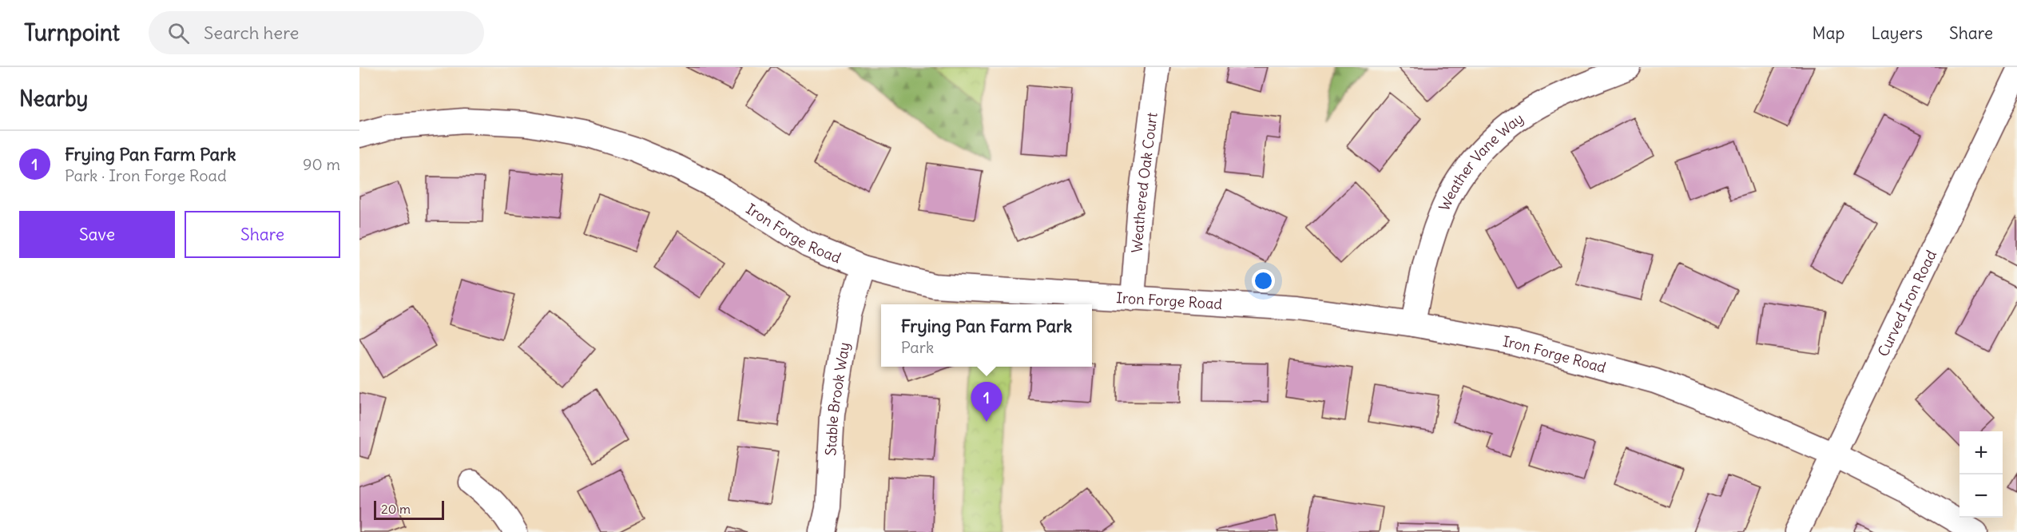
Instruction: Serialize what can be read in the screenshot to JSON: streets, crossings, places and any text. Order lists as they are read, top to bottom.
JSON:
{
  "streets": {
    "street": [
      "Weather Vane Way",
      "Weathered Oak Court",
      "Iron Forge Road",
      "Curved Iron Road",
      "Stable Brook Way"
    ]
  },
  "crossings": [
    ["Weather Vane Way", "Iron Forge Road"],
    ["Weathered Oak Court", "Iron Forge Road"],
    ["Iron Forge Road", "Curved Iron Road"],
    ["Iron Forge Road", "Stable Brook Way"]
  ],
  "scale_bar": "20 m",
  "page": {
    "header": "Turnpoint",
    "search": "Search here",
    "nav": ["Map", "Layers", "Share"],
    "heading": "Nearby",
    "list": [
      {
        "mark": "1",
        "name": "Frying Pan Farm Park",
        "note": "Park · Iron Forge Road",
        "value": "90 m"
      }
    ],
    "buttons": ["Save", "Share"],
    "popup": ["Frying Pan Farm Park", "Park"],
    "pins": "1",
    "map_buttons": ["+", "−"],
    "scale": "20 m"
  }
}
